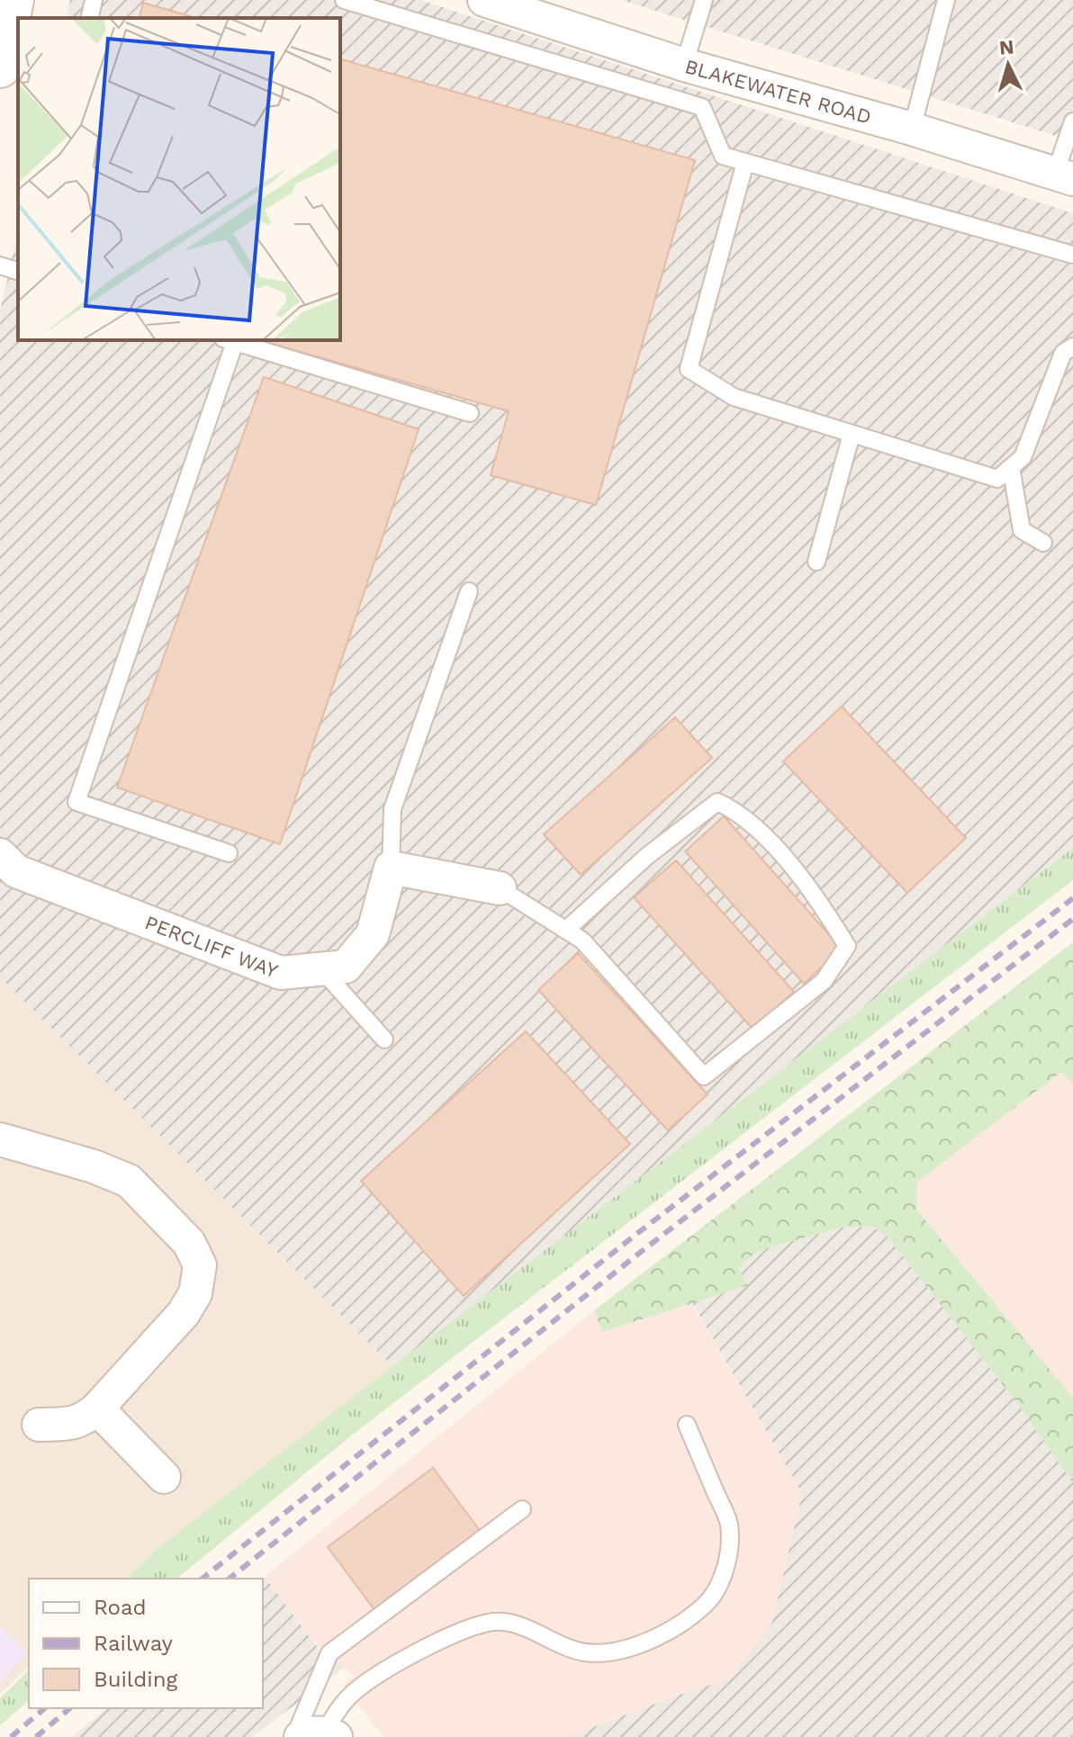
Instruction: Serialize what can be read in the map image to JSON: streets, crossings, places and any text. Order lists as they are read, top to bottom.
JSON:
{
  "streets": {
    "street": ["BLAKEWATER ROAD", "PERCLIFF WAY"]
  },
  "legend": ["Road", "Railway", "Building"],
  "north": "top"
}
